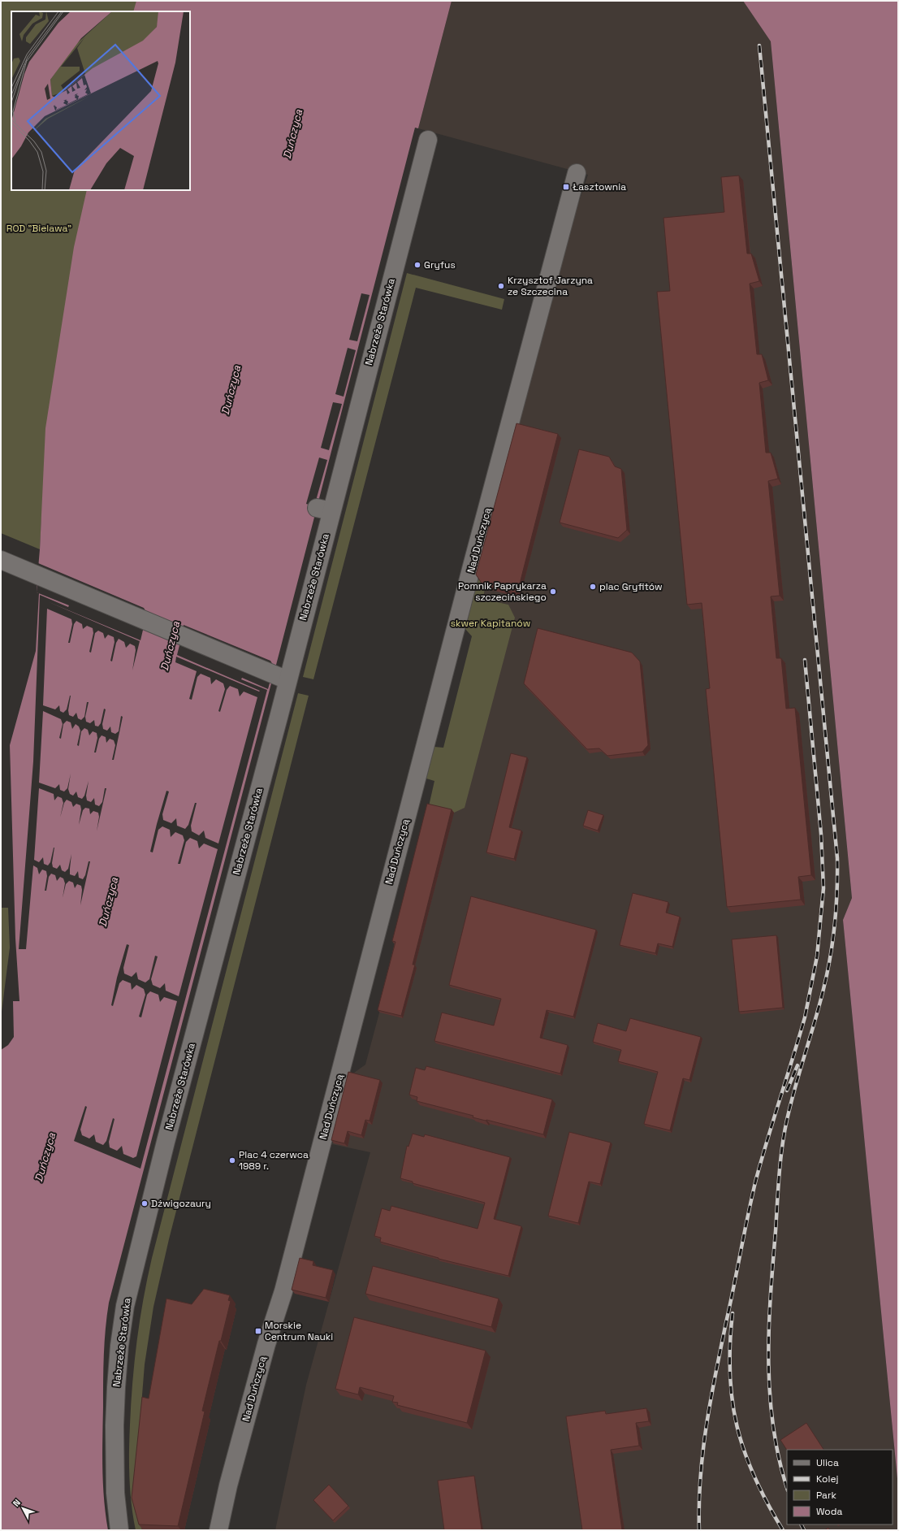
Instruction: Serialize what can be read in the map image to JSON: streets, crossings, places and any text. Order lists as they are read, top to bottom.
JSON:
{
  "streets": {
    "street": ["Nabrzeże Starówka", "Nad Duńczycą"]
  },
  "water": ["Duńczyca"],
  "parks": ["ROD \"Bielawa\"", "skwer Kapitanów"],
  "places": {
    "transit": ["Łasztownia", "Morskie Centrum Nauki"],
    "other": [
      "Gryfus",
      "Krzysztof Jarzyna ze Szczecina",
      "plac Gryfitów",
      "Pomnik Paprykarza szczecińskiego",
      "Plac 4 czerwca 1989 r.",
      "Dźwigozaury"
    ]
  },
  "legend": [
    "Ulica",
    "Kolej",
    "Park",
    "Woda"
  ],
  "north": "top left"
}
